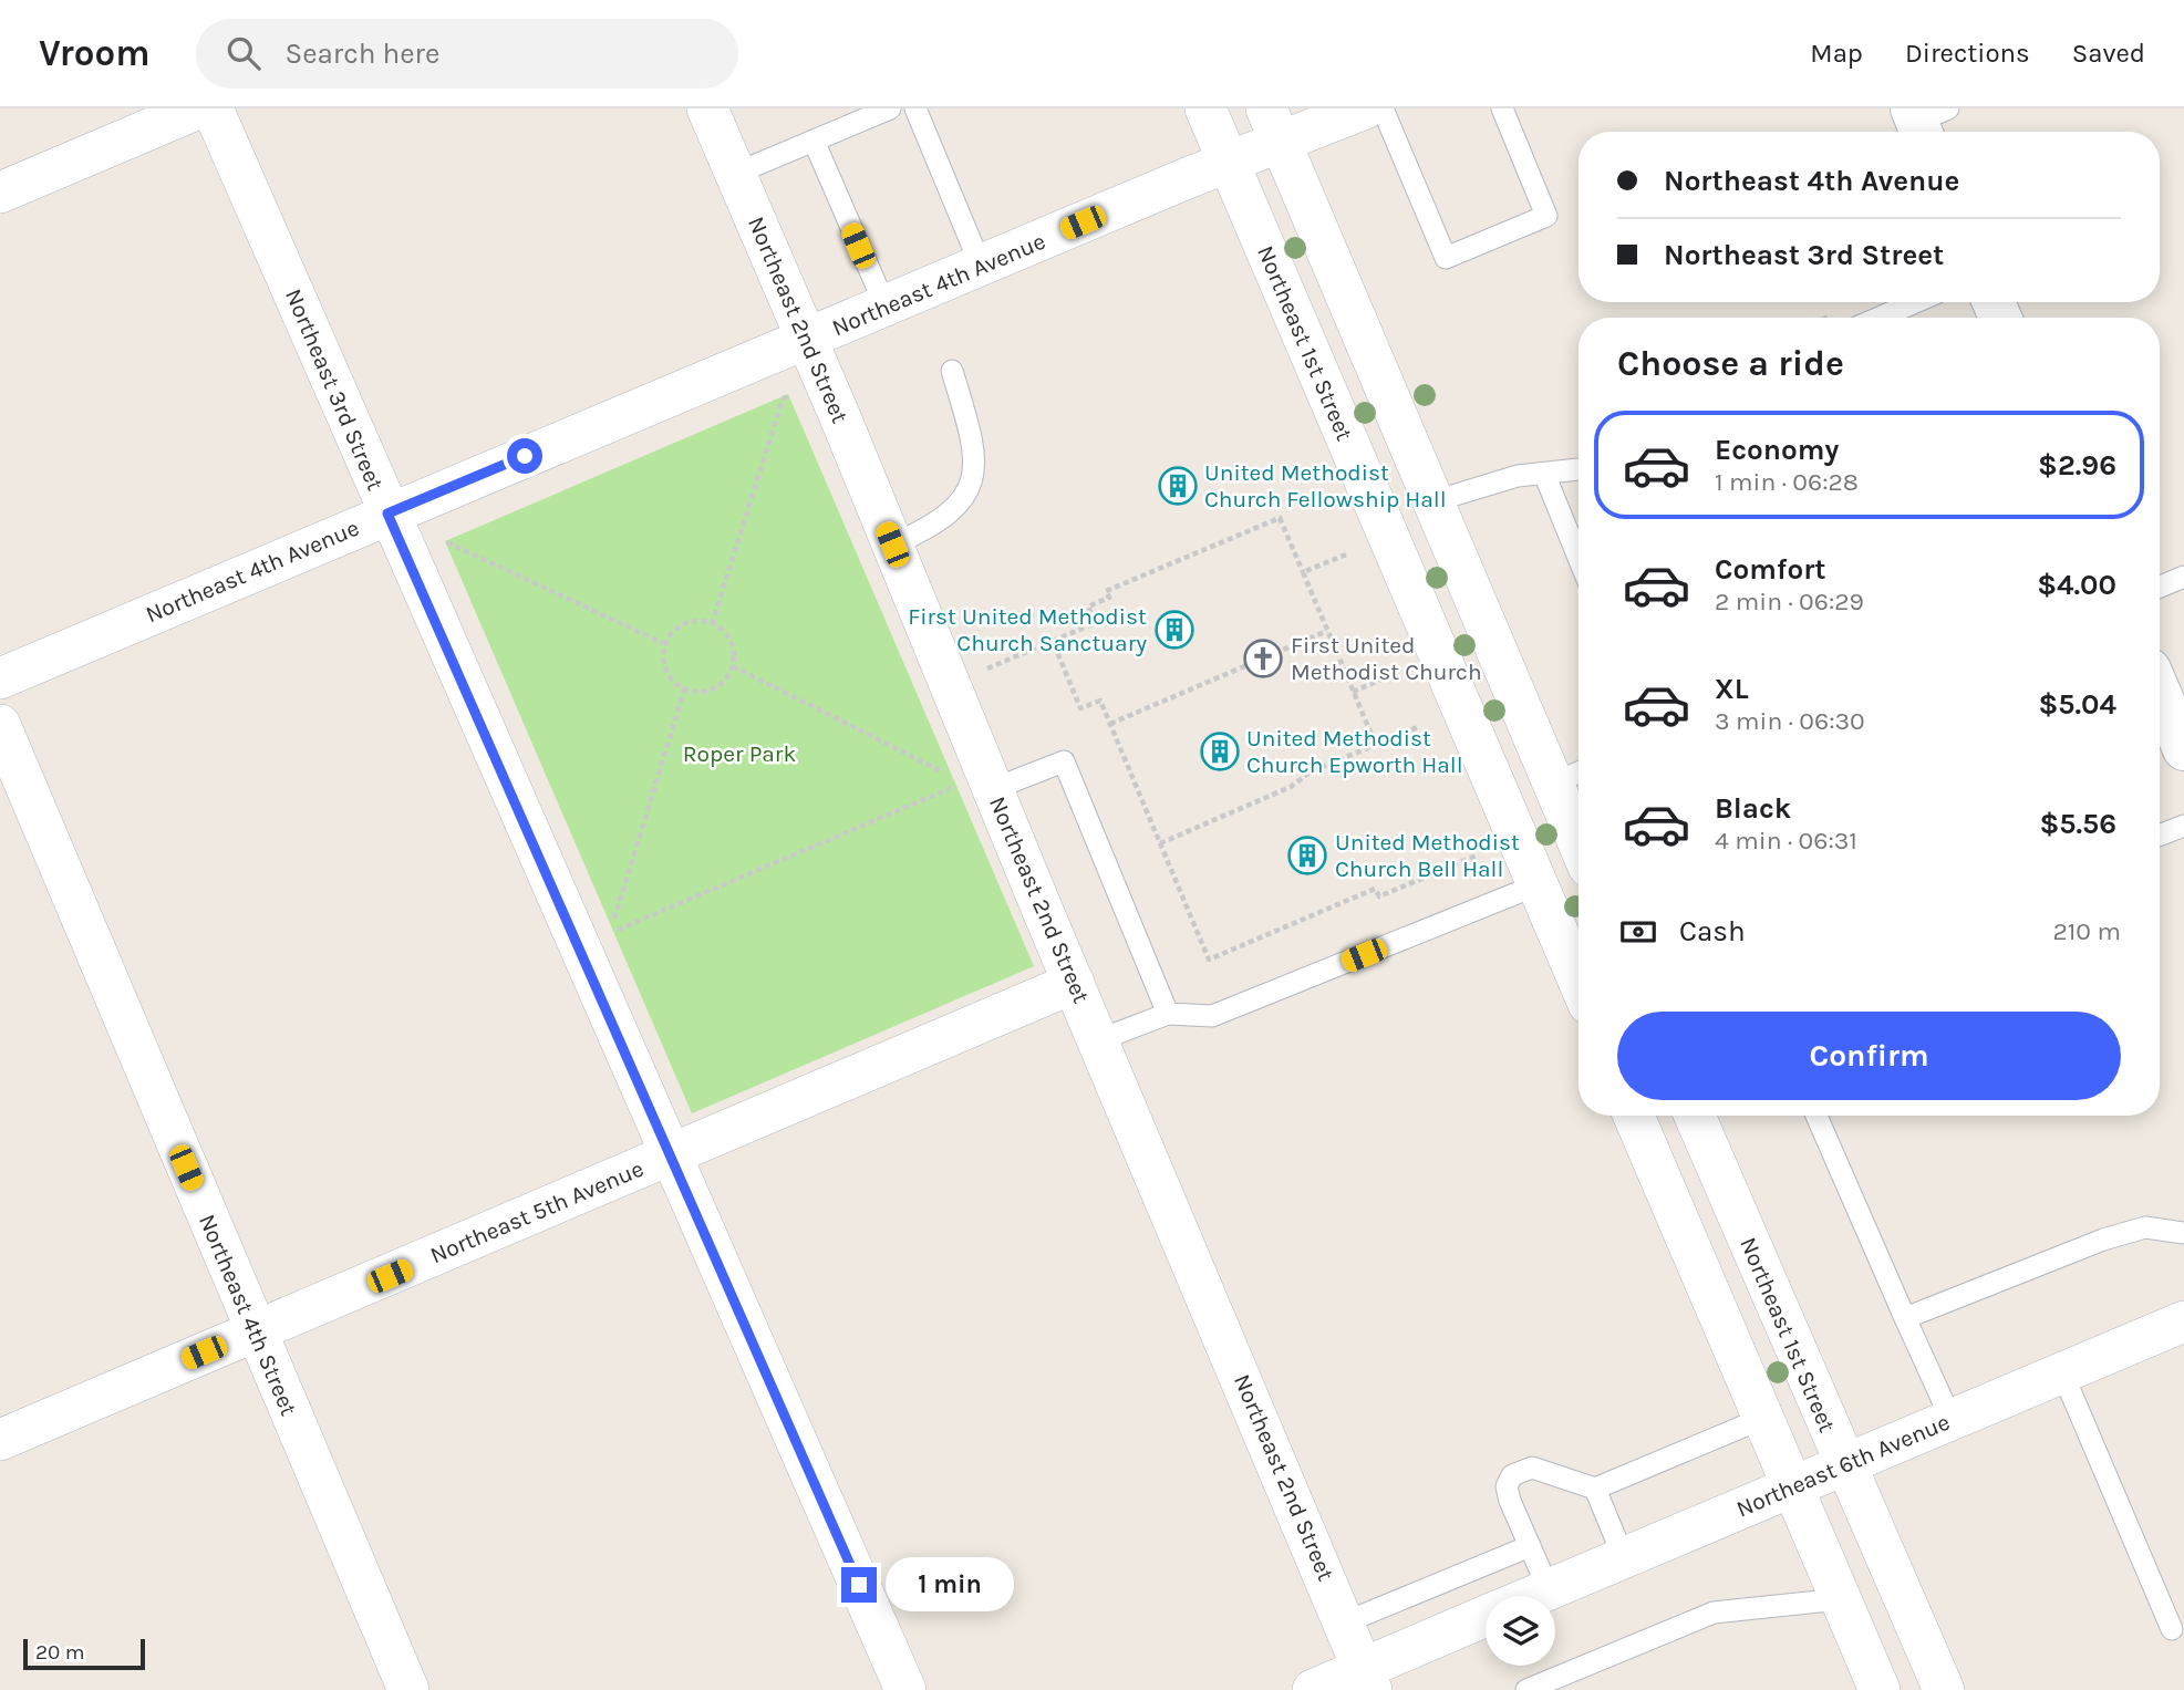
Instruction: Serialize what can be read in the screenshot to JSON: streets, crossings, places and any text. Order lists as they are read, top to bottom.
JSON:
{
  "streets": {
    "street": [
      "Northeast 4th Avenue",
      "Northeast 2nd Street",
      "Northeast 1st Street",
      "Northeast 3rd Street",
      "Northeast 5th Avenue",
      "Northeast 4th Street",
      "Northeast 6th Avenue"
    ]
  },
  "crossings": [
    ["Northeast 4th Avenue", "Northeast 2nd Street"],
    ["Northeast 4th Avenue", "Northeast 1st Street"],
    ["Northeast 4th Avenue", "Northeast 3rd Street"],
    ["Northeast 2nd Street", "Northeast 5th Avenue"],
    ["Northeast 2nd Street", "Northeast 6th Avenue"],
    ["Northeast 1st Street", "Northeast 6th Avenue"],
    ["Northeast 3rd Street", "Northeast 5th Avenue"],
    ["Northeast 5th Avenue", "Northeast 4th Street"]
  ],
  "parks": ["Roper Park"],
  "places": {
    "building": [
      "United Methodist Church Fellowship Hall",
      "First United Methodist Church Sanctuary",
      "United Methodist Church Epworth Hall",
      "United Methodist Church Bell Hall"
    ],
    "church": ["First United Methodist Church"]
  },
  "scale_bar": "20 m",
  "page": {
    "header": "Vroom",
    "search": "Search here",
    "nav": ["Map", "Directions", "Saved"],
    "banner": ["Northeast 4th Avenue", "Northeast 3rd Street"],
    "heading": "Choose a ride",
    "list": [
      {
        "name": "Economy",
        "note": "1 min · 06:28",
        "value": "$2.96"
      },
      {
        "name": "Comfort",
        "note": "2 min · 06:29",
        "value": "$4.00"
      },
      {
        "name": "XL",
        "note": "3 min · 06:30",
        "value": "$5.04"
      },
      {
        "name": "Black",
        "note": "4 min · 06:31",
        "value": "$5.56"
      }
    ],
    "pay": ["Cash", "210 m"],
    "buttons": "Confirm",
    "bubble": "1 min",
    "scale": "20 m"
  }
}
